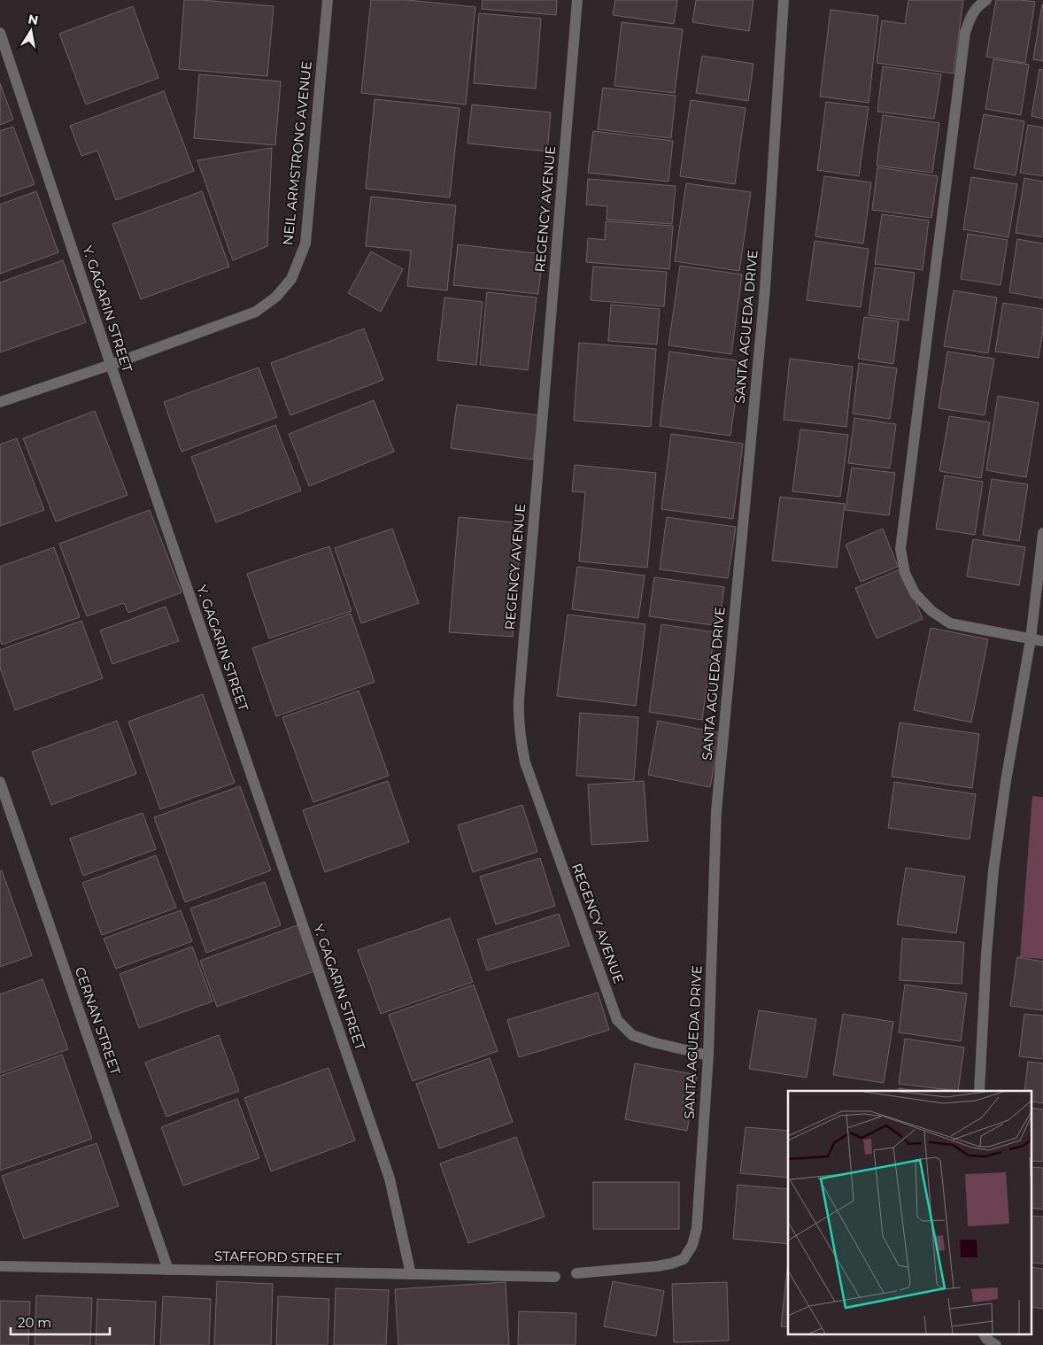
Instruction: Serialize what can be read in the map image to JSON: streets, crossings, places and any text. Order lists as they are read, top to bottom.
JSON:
{
  "streets": {
    "street": [
      "NEIL ARMSTRONG AVENUE",
      "REGENCY AVENUE",
      "Y. GAGARIN STREET",
      "SANTA AGUEDA DRIVE",
      "CERNAN STREET",
      "STAFFORD STREET"
    ]
  },
  "crossings": [
    ["NEIL ARMSTRONG AVENUE", "Y. GAGARIN STREET"],
    ["REGENCY AVENUE", "SANTA AGUEDA DRIVE"],
    ["Y. GAGARIN STREET", "STAFFORD STREET"],
    ["CERNAN STREET", "STAFFORD STREET"]
  ],
  "scale_bar": "20 m",
  "north": "top"
}
